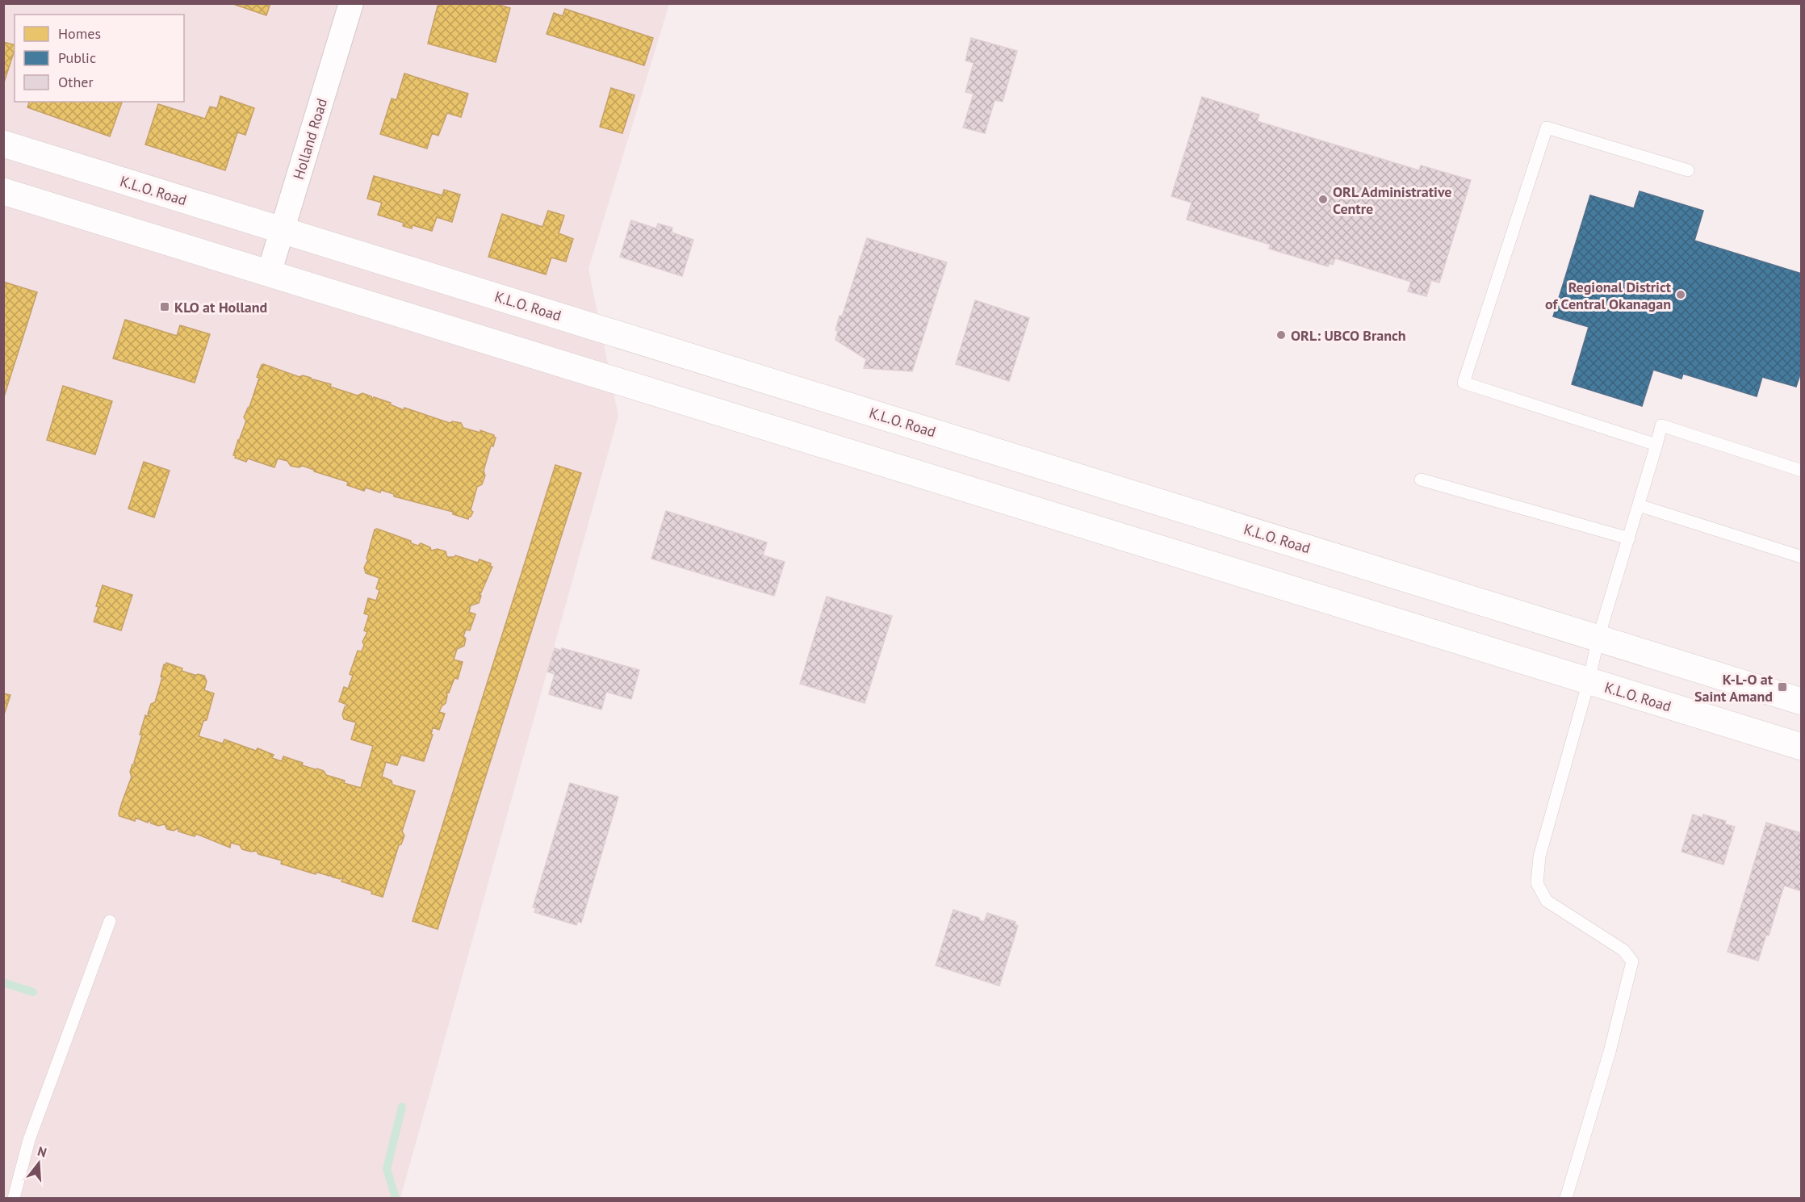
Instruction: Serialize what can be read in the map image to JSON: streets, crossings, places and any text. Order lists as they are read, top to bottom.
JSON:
{
  "streets": {
    "main road": ["K.L.O. Road"],
    "street": ["Holland Road"]
  },
  "crossings": [
    ["Holland Road", "K.L.O. Road"]
  ],
  "places": {
    "other": ["ORL Administrative Centre", "Regional District of Central Okanagan", "ORL: UBCO Branch"],
    "transit": ["KLO at Holland", "K-L-O at Saint Amand"]
  },
  "legend": ["Homes", "Public", "Other"],
  "north": "top"
}
